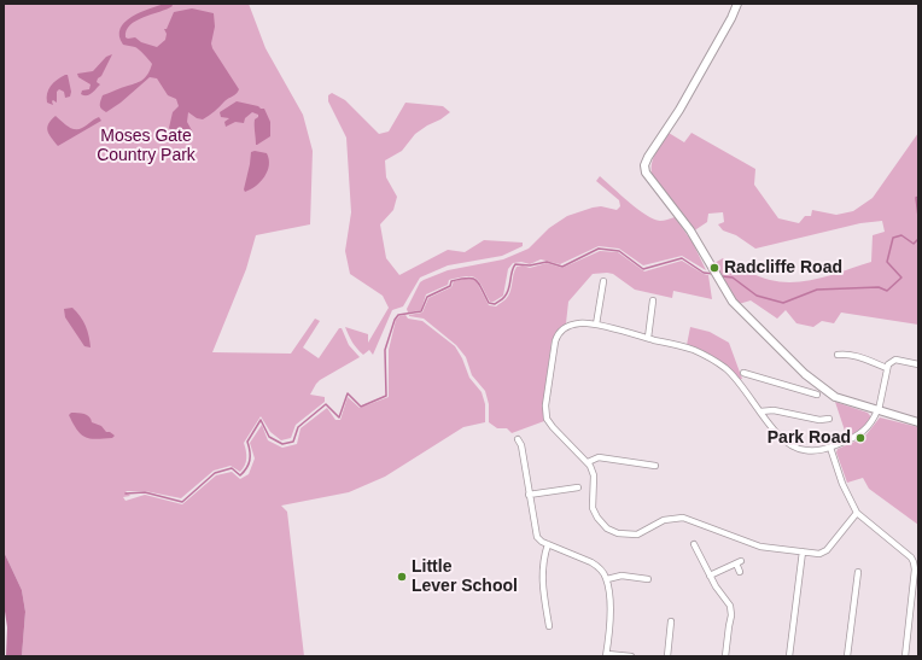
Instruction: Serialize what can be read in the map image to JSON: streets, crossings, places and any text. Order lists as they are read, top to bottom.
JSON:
{
  "parks": ["Moses Gate Country Park"],
  "places": ["Radcliffe Road", "Park Road", "Little Lever School"]
}
